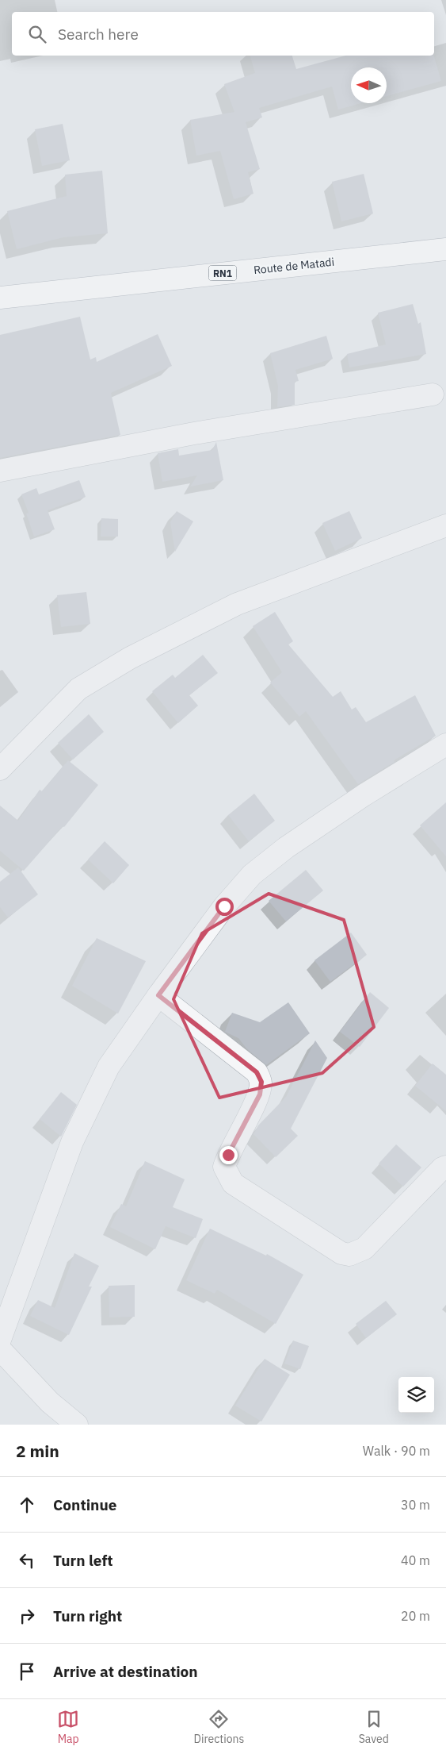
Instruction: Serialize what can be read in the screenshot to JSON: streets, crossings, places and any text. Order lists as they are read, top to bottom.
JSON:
{
  "streets": {
    "highway": ["Route de Matadi", "RN1"]
  },
  "north": "left",
  "page": {
    "search": "Search here",
    "heading": ["2 min", "Walk · 90 m"],
    "list": [
      ["Continue", "30 m"],
      ["Turn left", "40 m"],
      ["Turn right", "20 m"],
      "Arrive at destination"
    ],
    "nav": ["Map", "Directions", "Saved"]
  }
}
